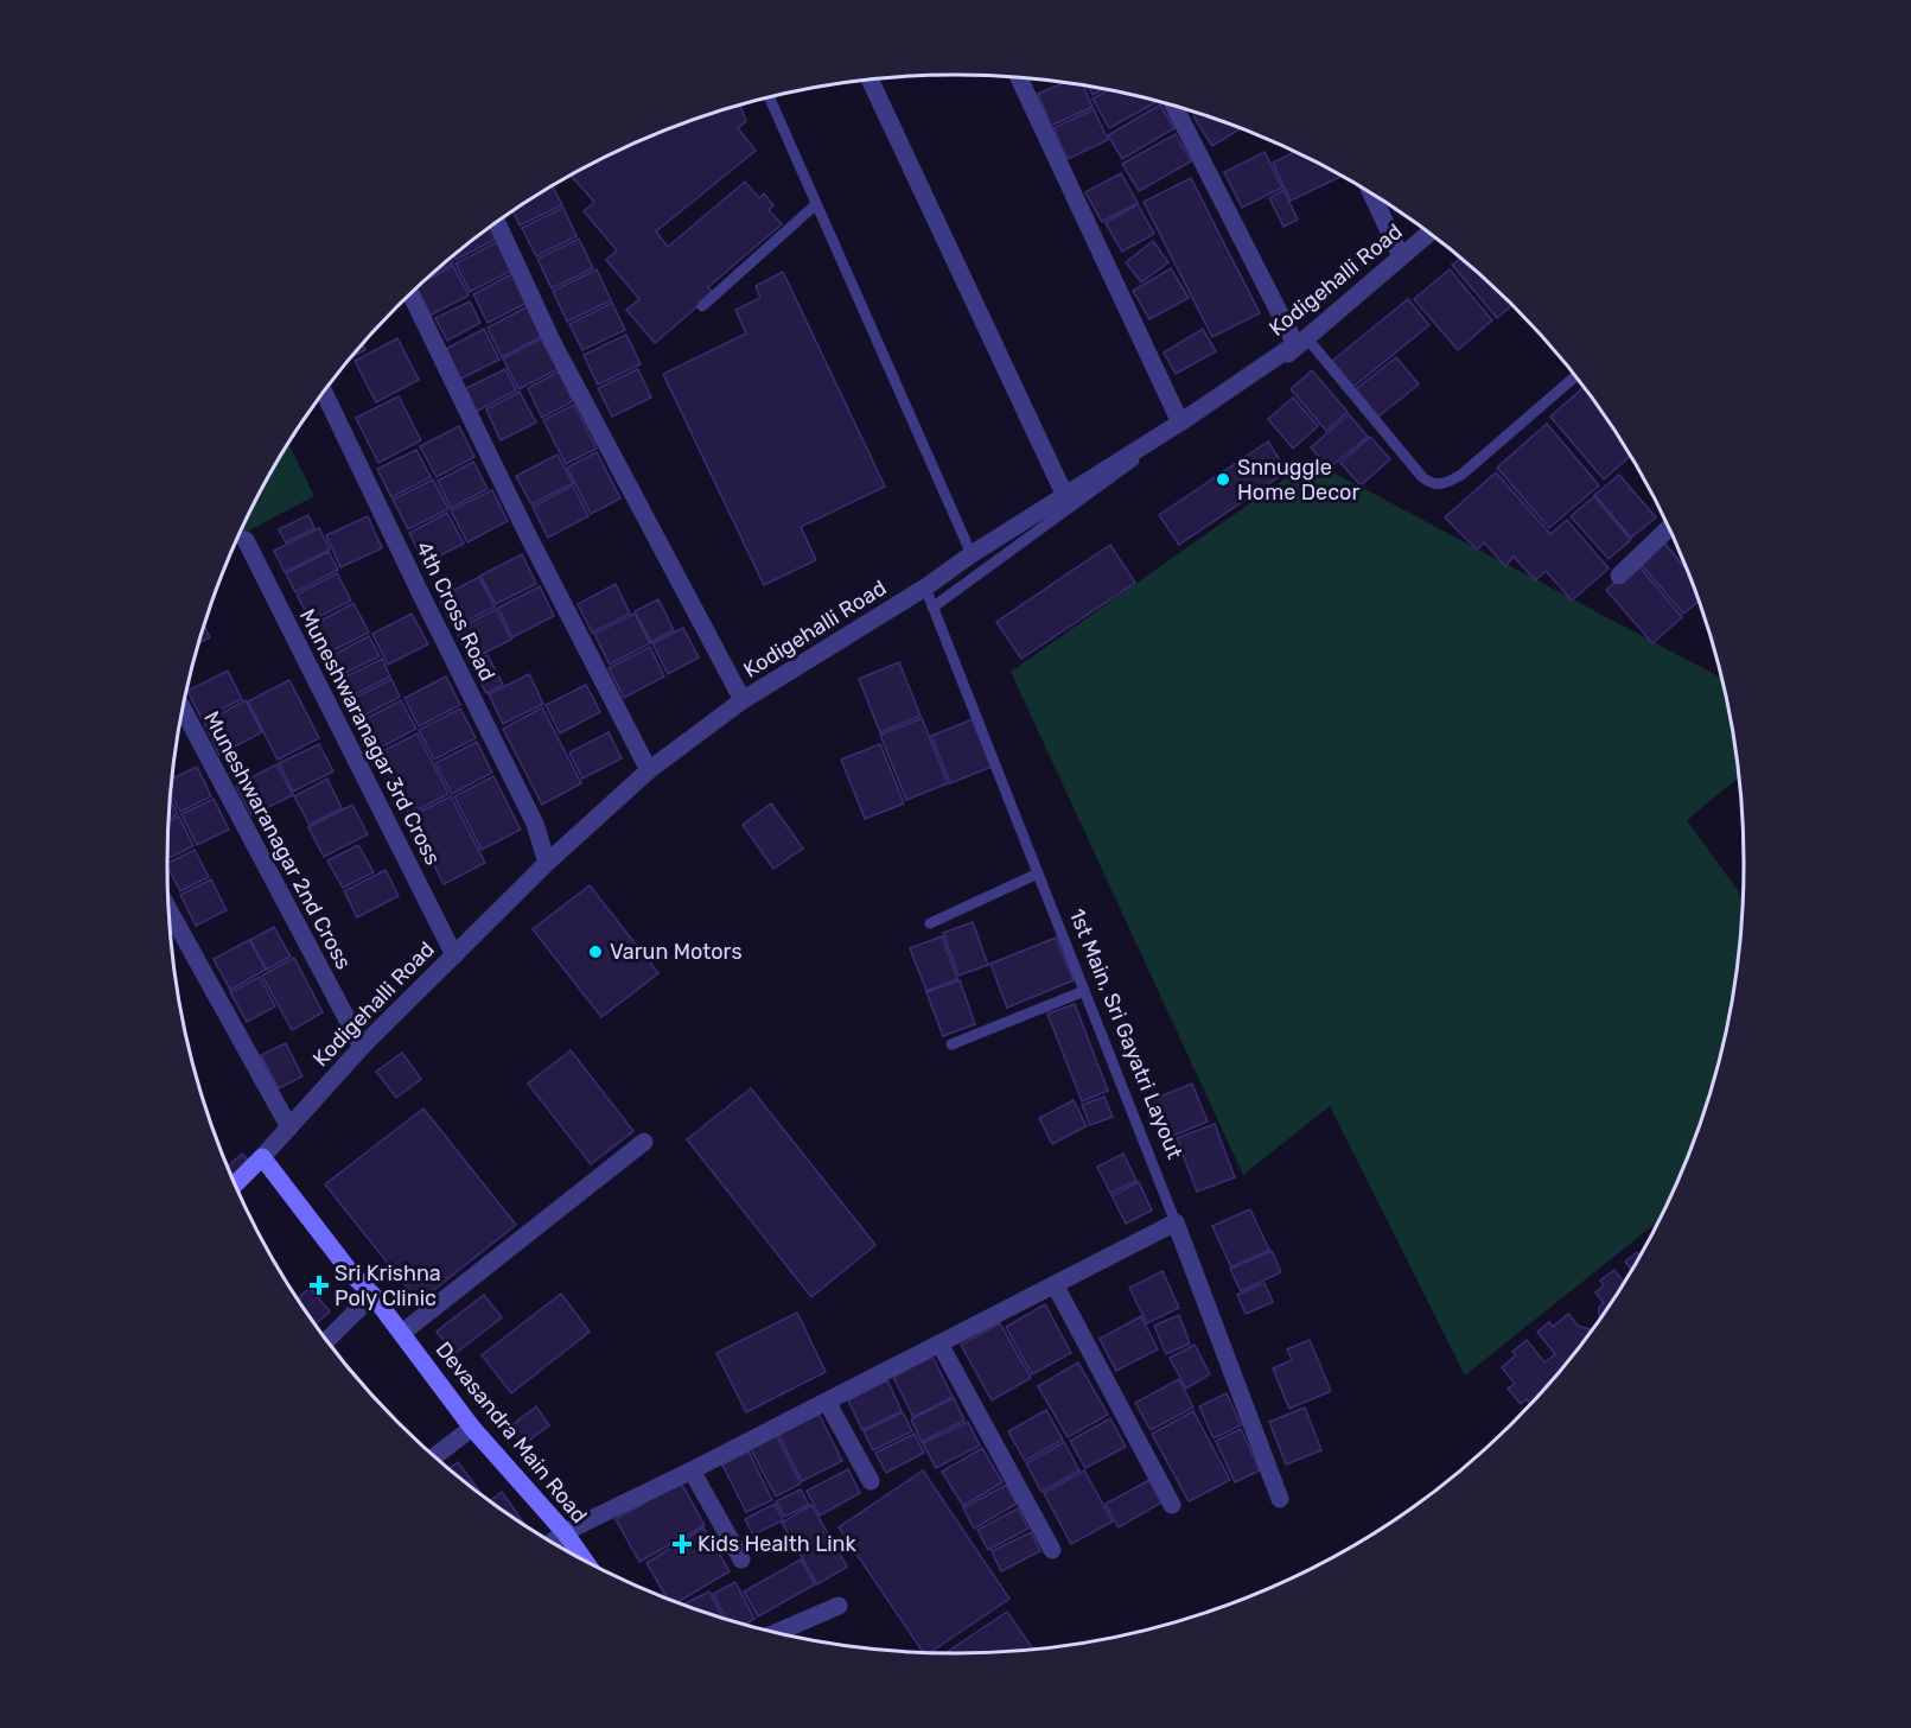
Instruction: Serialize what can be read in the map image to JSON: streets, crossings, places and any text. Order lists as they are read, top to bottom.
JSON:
{
  "streets": {
    "main road": ["Devasandra Main Road"],
    "street": [
      "Kodigehalli Road",
      "4th Cross Road",
      "Muneshwaranagar 3rd Cross",
      "Muneshwaranagar 2nd Cross",
      "1st Main, Sri Gayatri Layout"
    ]
  },
  "crossings": [
    ["Kodigehalli Road", "4th Cross Road"],
    ["Kodigehalli Road", "Muneshwaranagar 3rd Cross"],
    ["Kodigehalli Road", "Muneshwaranagar 2nd Cross"],
    ["Kodigehalli Road", "1st Main, Sri Gayatri Layout"],
    ["Kodigehalli Road", "Devasandra Main Road"]
  ],
  "places": {
    "other": ["Snnuggle Home Decor", "Varun Motors"],
    "health": ["Sri Krishna Poly Clinic", "Kids Health Link"]
  }
}
